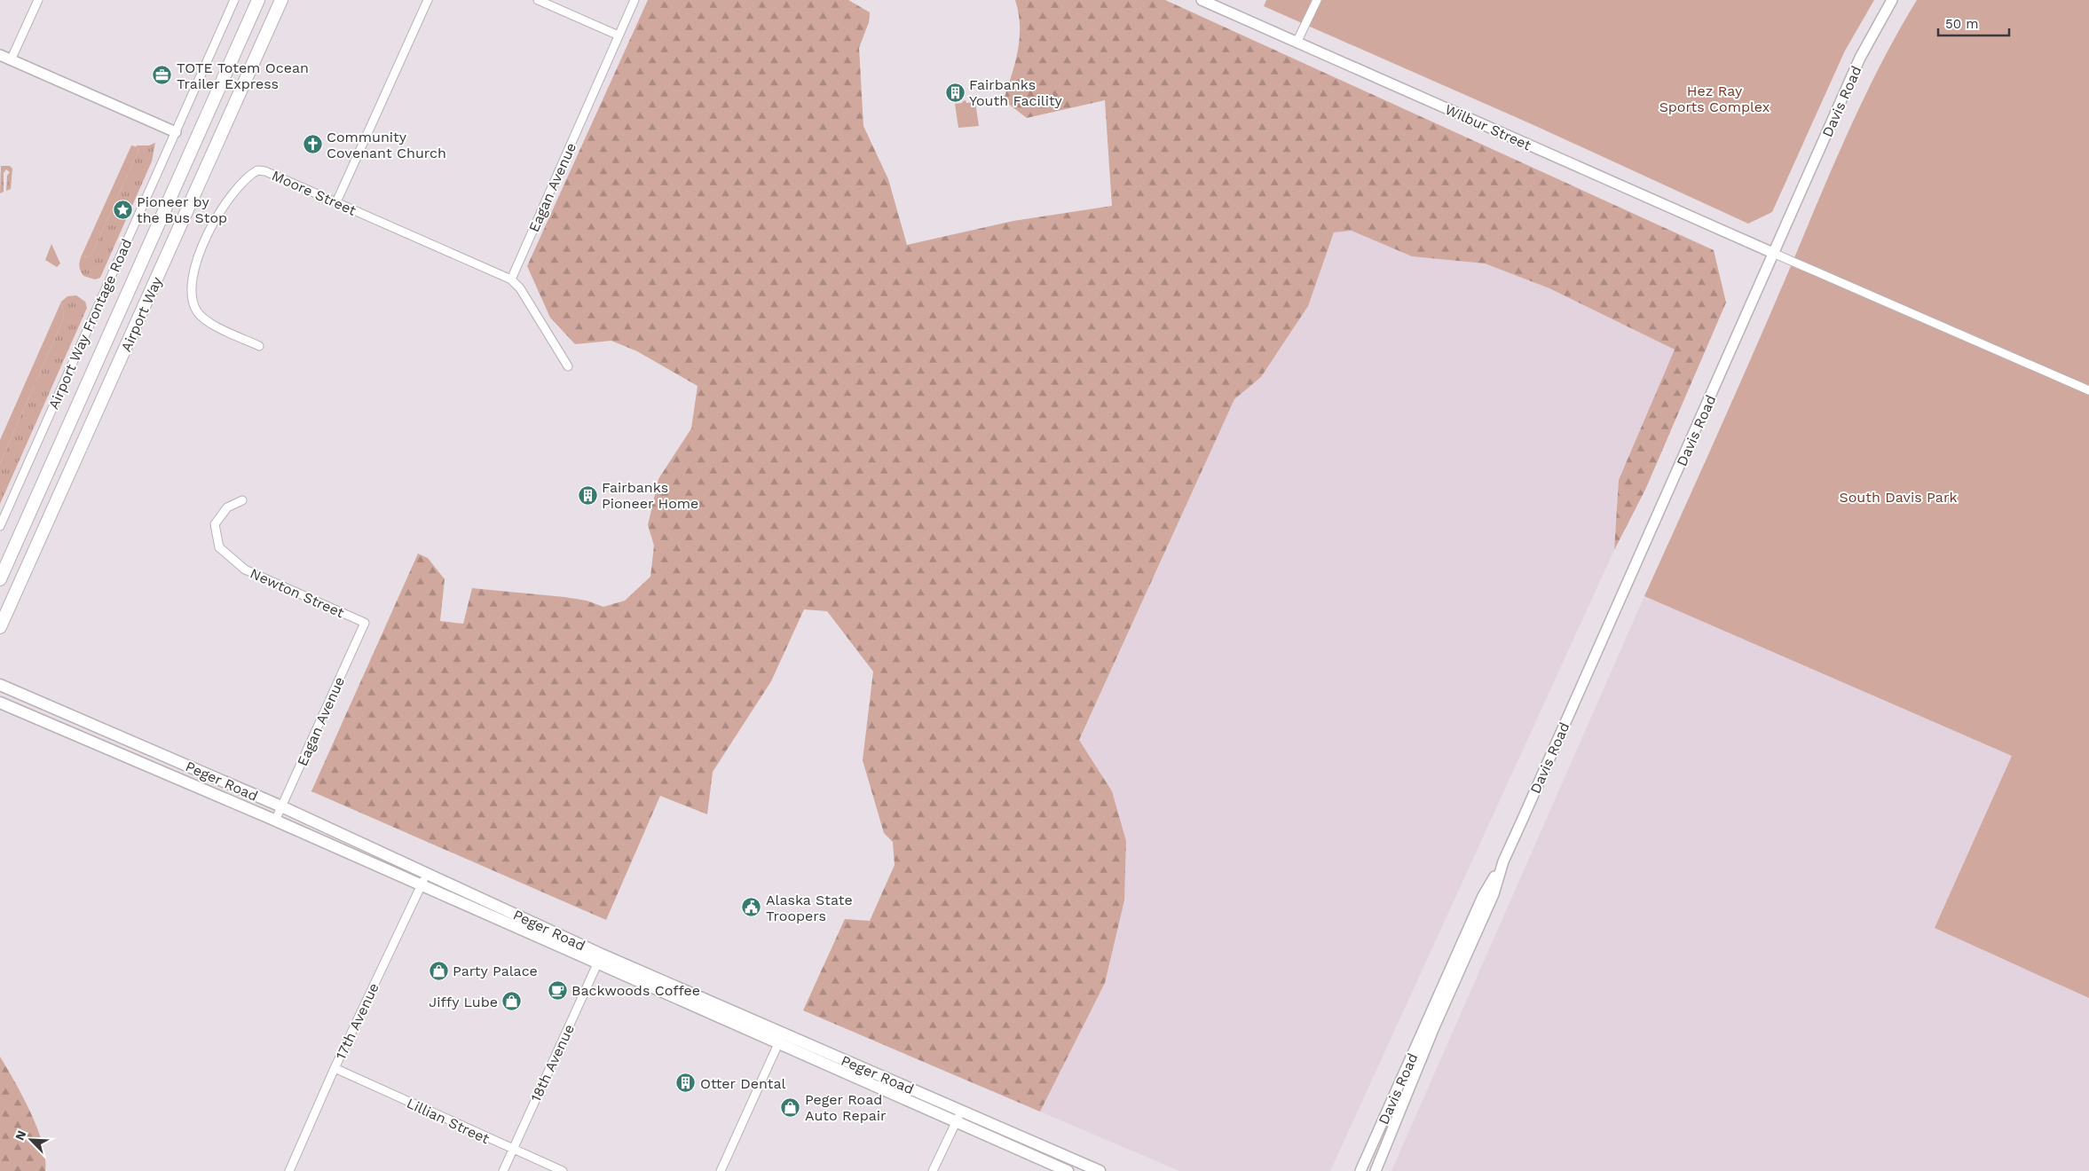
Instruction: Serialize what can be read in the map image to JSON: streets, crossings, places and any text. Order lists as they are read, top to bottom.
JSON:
{
  "streets": {
    "main road": ["Airport Way", "Peger Road"],
    "street": [
      "Davis Road",
      "Wilbur Street",
      "Eagan Avenue",
      "Moore Street",
      "Airport Way Frontage Road",
      "Newton Street",
      "17th Avenue",
      "18th Avenue",
      "Lillian Street"
    ]
  },
  "crossings": [
    ["Davis Road", "Wilbur Street"],
    ["Eagan Avenue", "Moore Street"],
    ["Eagan Avenue", "Newton Street"],
    ["Eagan Avenue", "Peger Road"],
    ["Peger Road", "17th Avenue"],
    ["Peger Road", "18th Avenue"],
    ["17th Avenue", "Lillian Street"],
    ["18th Avenue", "Lillian Street"]
  ],
  "parks": ["Hez Ray Sports Complex", "South Davis Park"],
  "places": {
    "office": ["TOTE Totem Ocean Trailer Express"],
    "building": ["Fairbanks Youth Facility", "Fairbanks Pioneer Home", "Otter Dental"],
    "church": ["Community Covenant Church"],
    "place": ["Pioneer by the Bus Stop"],
    "public building": ["Alaska State Troopers"],
    "shop": ["Party Palace", "Jiffy Lube", "Peger Road Auto Repair"],
    "cafe": ["Backwoods Coffee"]
  },
  "scale_bar": "50 m",
  "north": "top left"
}
